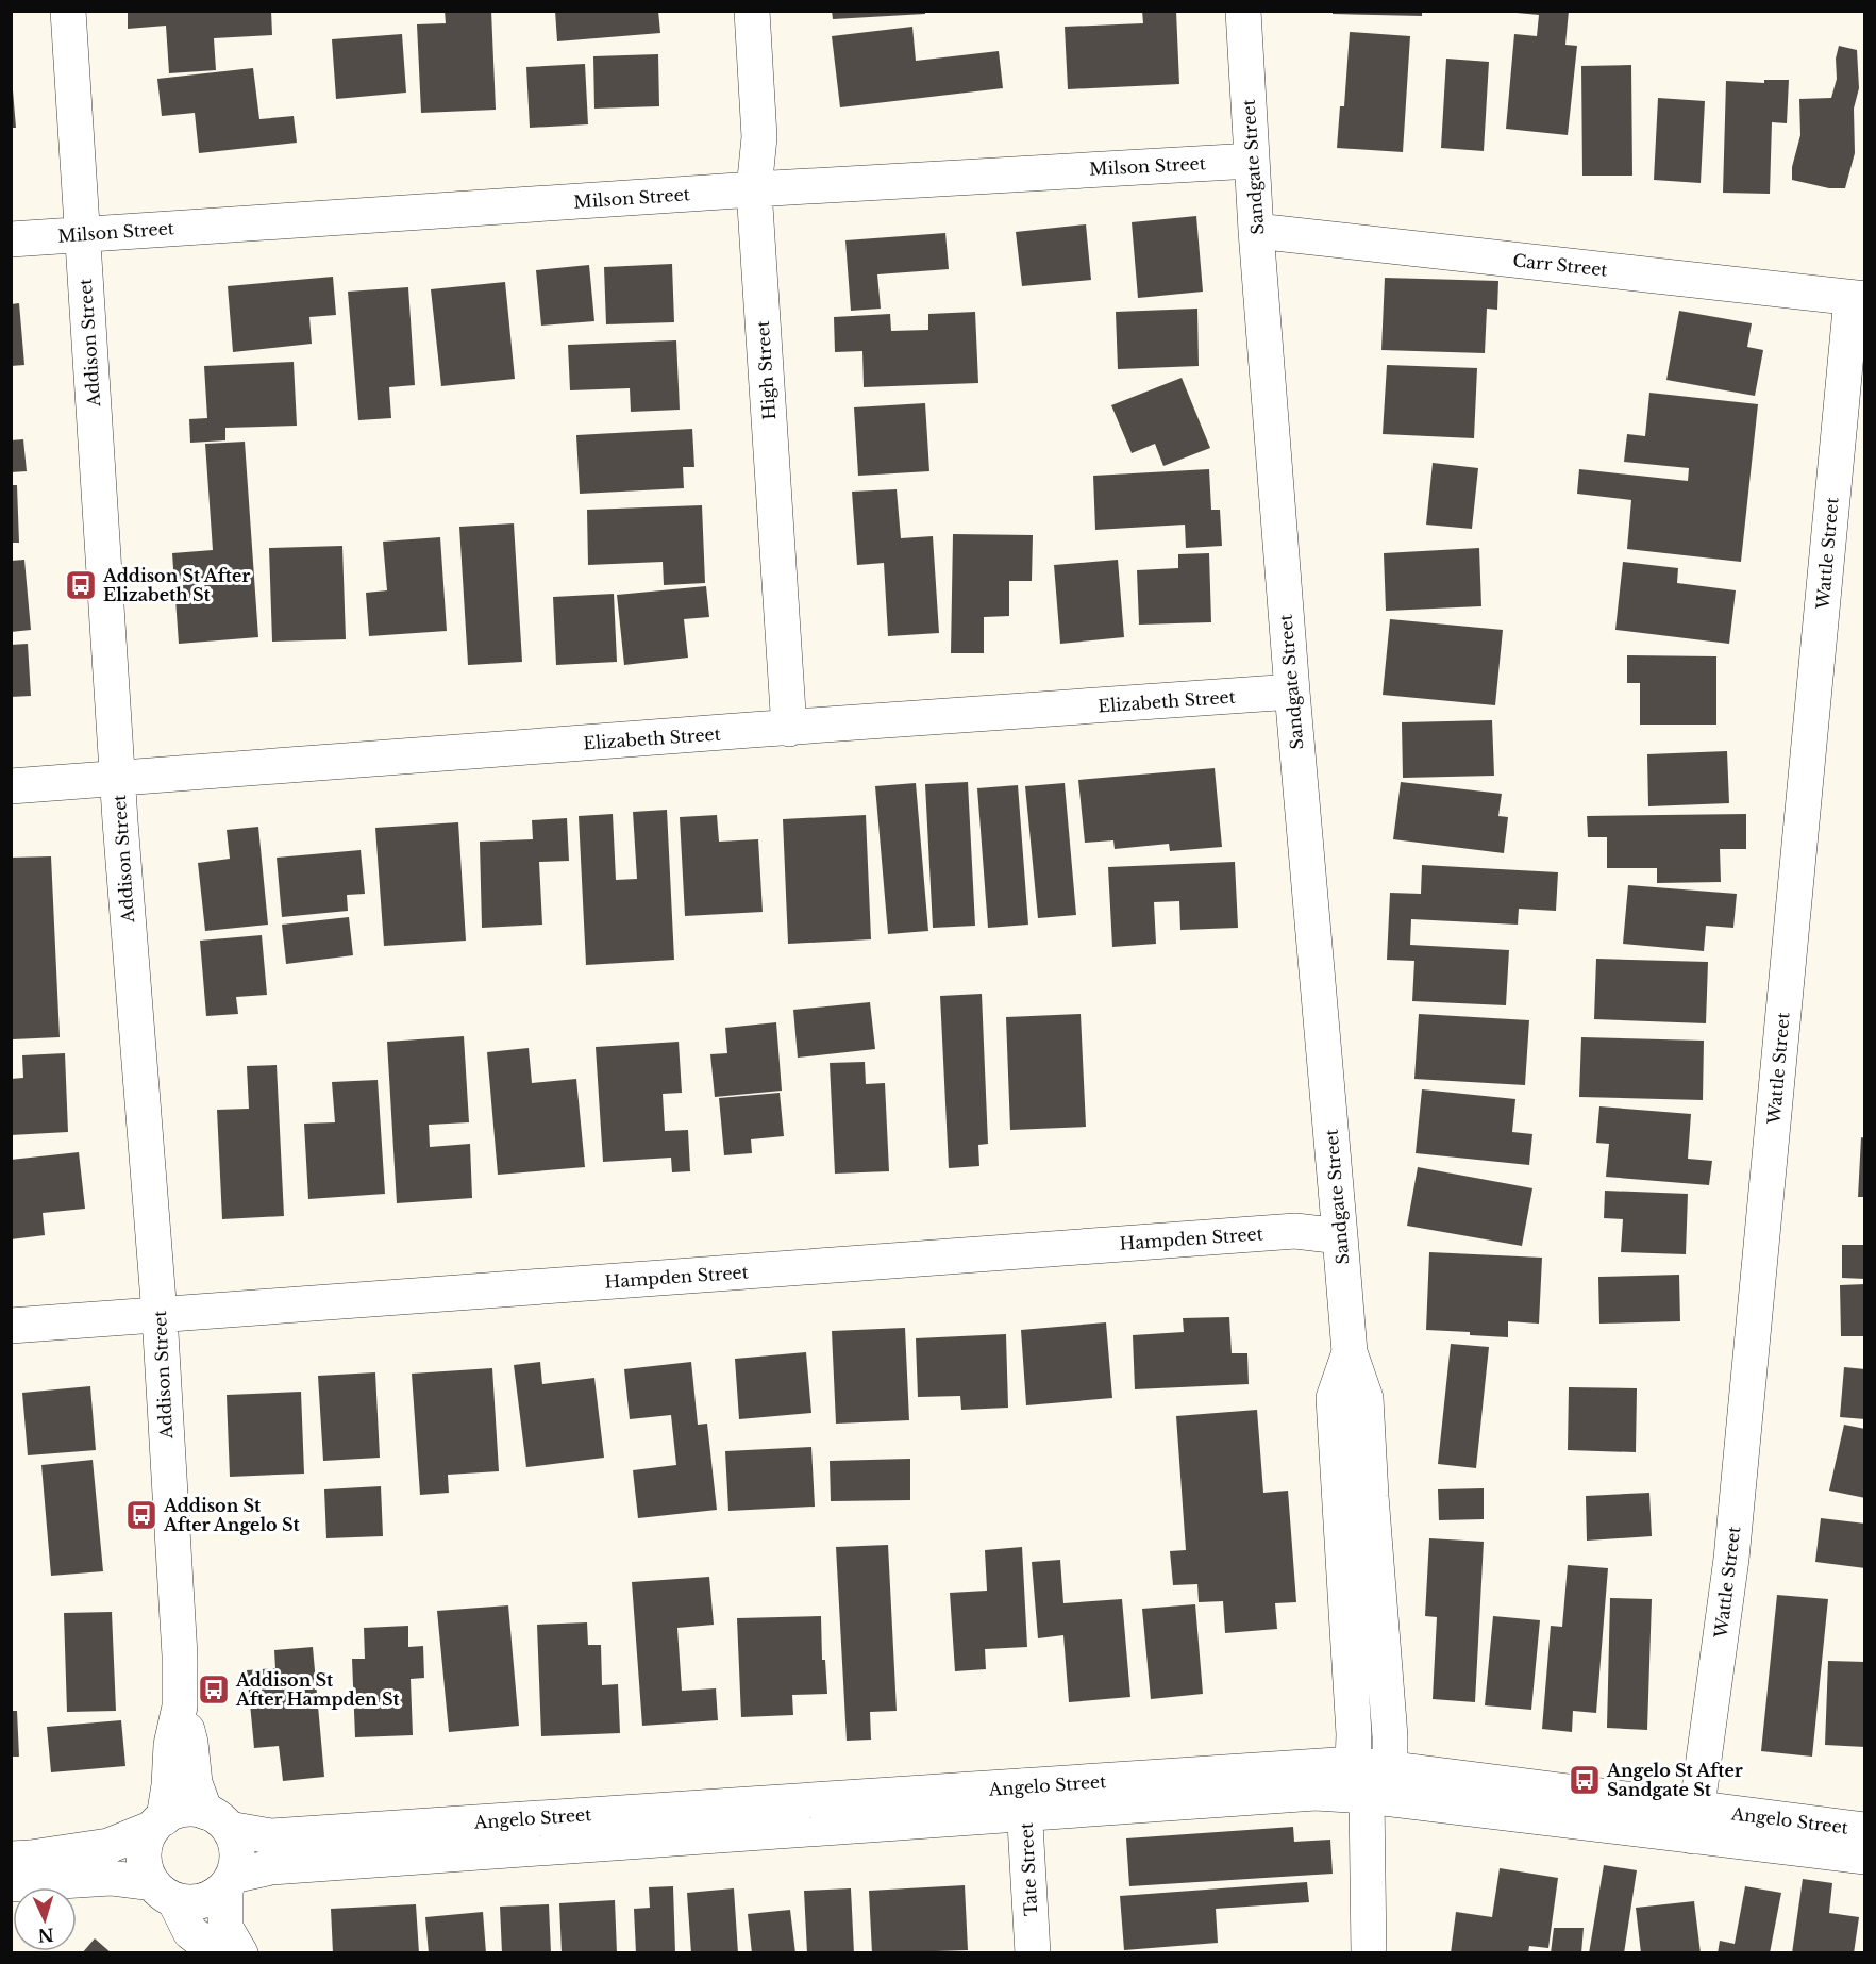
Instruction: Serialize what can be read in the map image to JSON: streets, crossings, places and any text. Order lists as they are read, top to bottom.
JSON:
{
  "streets": {
    "street": [
      "Milson Street",
      "Sandgate Street",
      "Carr Street",
      "Addison Street",
      "High Street",
      "Wattle Street",
      "Elizabeth Street",
      "Hampden Street",
      "Angelo Street",
      "Tate Street"
    ]
  },
  "crossings": [
    ["Milson Street", "Sandgate Street"],
    ["Milson Street", "Addison Street"],
    ["Milson Street", "High Street"],
    ["Sandgate Street", "Carr Street"],
    ["Sandgate Street", "Elizabeth Street"],
    ["Sandgate Street", "Hampden Street"],
    ["Sandgate Street", "Angelo Street"],
    ["Carr Street", "Wattle Street"],
    ["Addison Street", "Elizabeth Street"],
    ["Addison Street", "Hampden Street"],
    ["Addison Street", "Angelo Street"],
    ["High Street", "Elizabeth Street"],
    ["Wattle Street", "Angelo Street"],
    ["Angelo Street", "Tate Street"]
  ],
  "places": {
    "bus stop": [
      "Addison St After Elizabeth St",
      "Addison St After Angelo St",
      "Addison St After Hampden St",
      "Angelo St After Sandgate St"
    ]
  },
  "north": "bottom"
}
